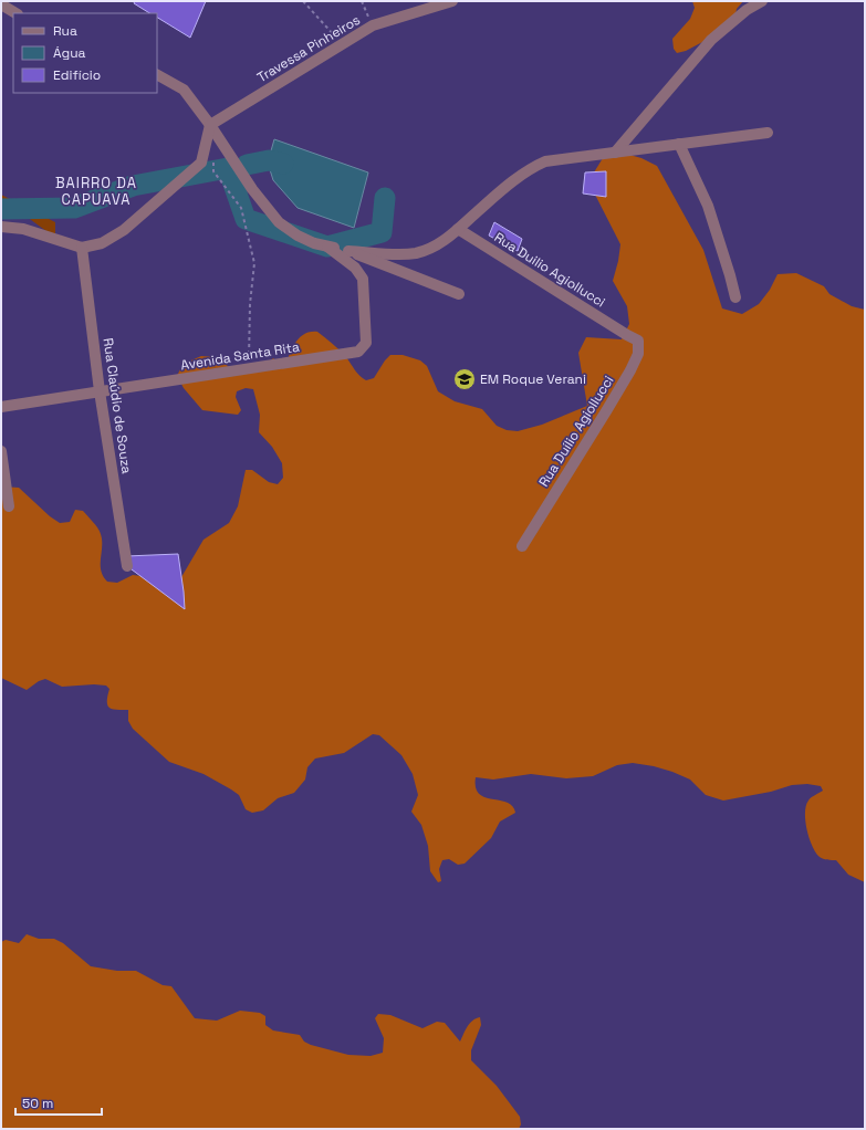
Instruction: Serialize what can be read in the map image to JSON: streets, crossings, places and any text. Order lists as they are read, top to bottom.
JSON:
{
  "streets": {
    "street": [
      "Travessa Pinheiros",
      "Rua Duilio Agiollucci",
      "Avenida Santa Rita",
      "Rua Claúdio de Souza",
      "Rua Duílio Agiollucci"
    ]
  },
  "crossings": [
    ["Rua Duilio Agiollucci", "Rua Duílio Agiollucci"],
    ["Avenida Santa Rita", "Rua Claúdio de Souza"]
  ],
  "districts": ["BAIRRO DA CAPUAVA"],
  "places": {
    "school or university": ["EM Roque Verani"]
  },
  "legend": ["Rua", "Água", "Edifício"],
  "scale_bar": "50 m"
}
